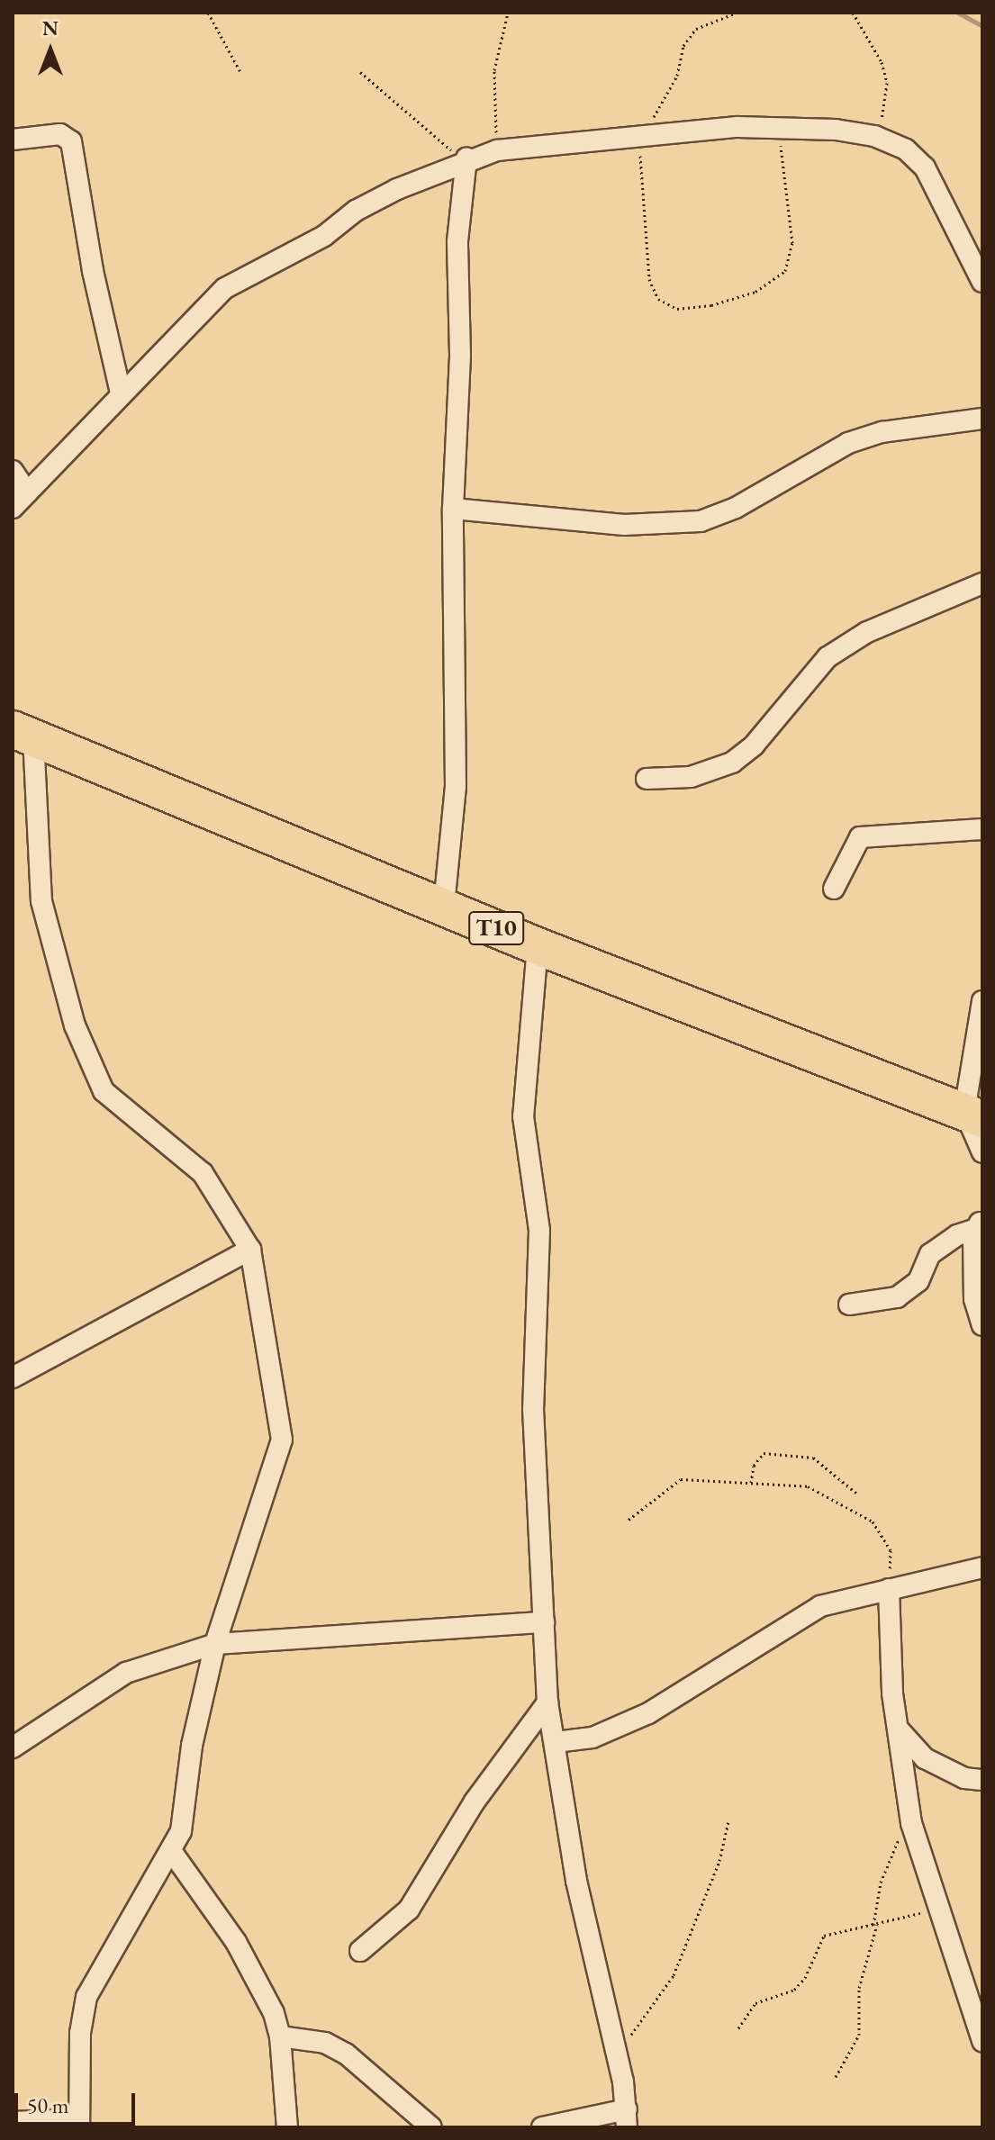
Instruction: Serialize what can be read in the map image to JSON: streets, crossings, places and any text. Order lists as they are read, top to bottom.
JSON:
{
  "streets": {
    "highway": ["T10"]
  },
  "scale_bar": "50 m",
  "north": "top"
}
